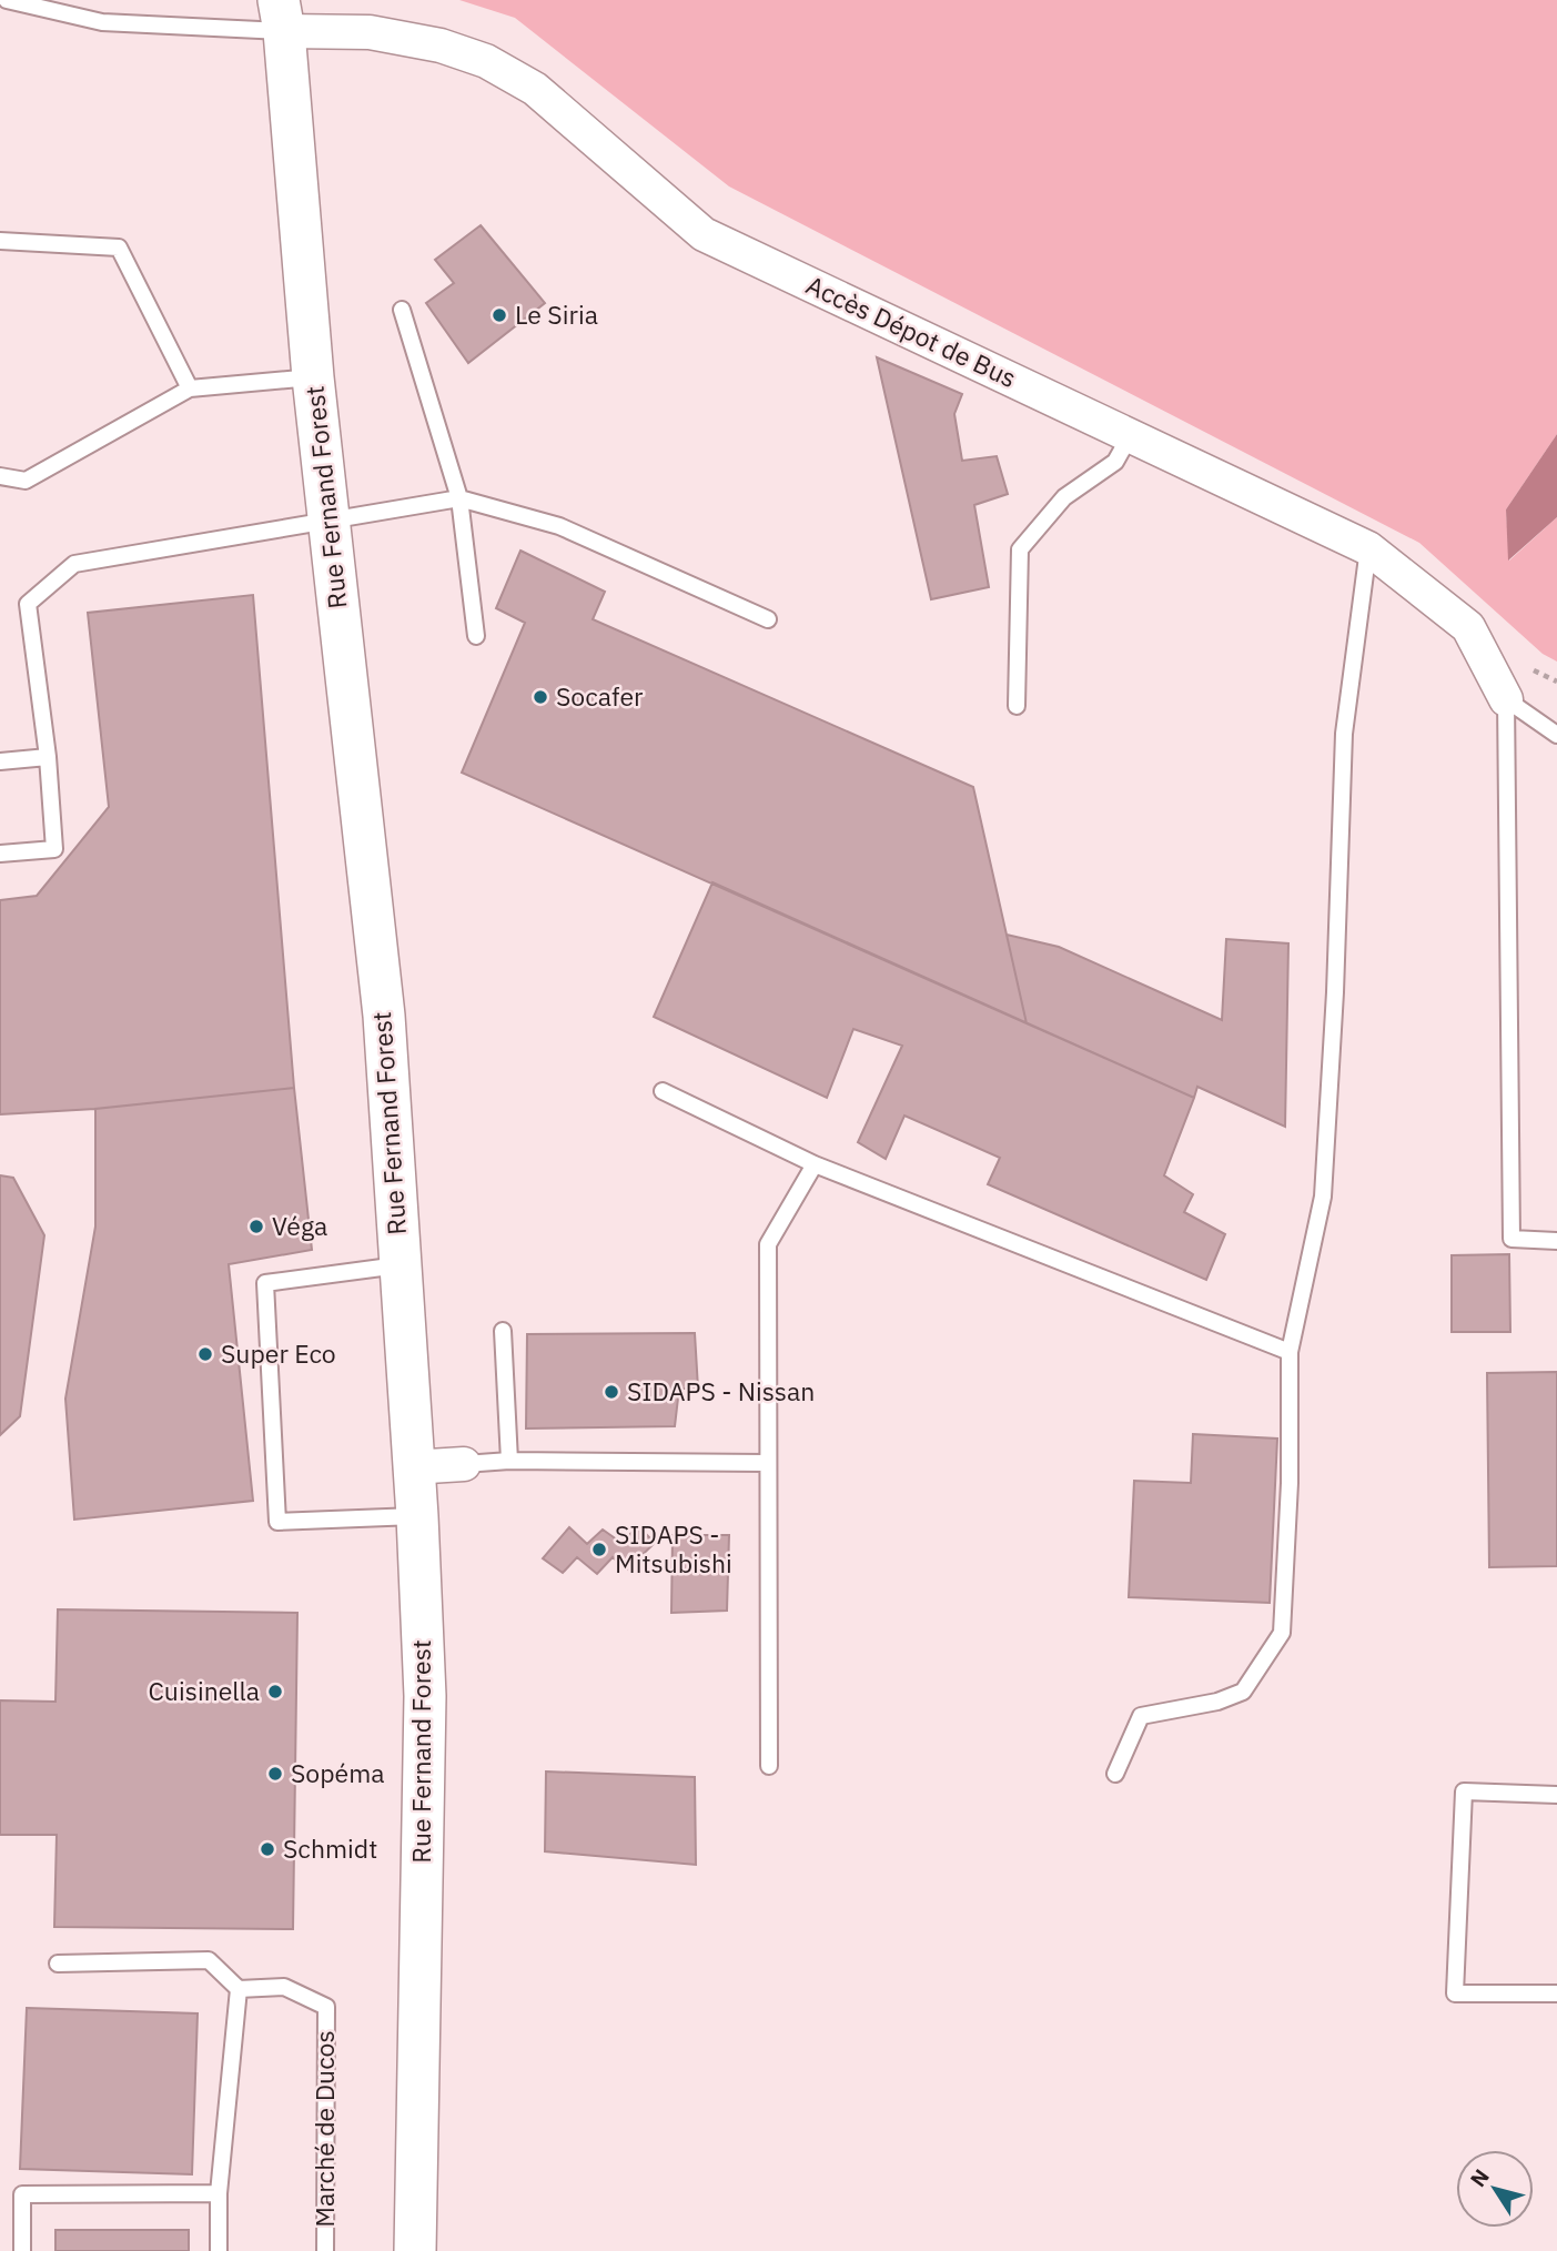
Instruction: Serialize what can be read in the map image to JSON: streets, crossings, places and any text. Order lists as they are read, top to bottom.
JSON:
{
  "streets": {
    "street": ["Accès Dépot de Bus", "Rue Fernand Forest"],
    "lane": ["Marché de Ducos"]
  },
  "crossings": [
    ["Accès Dépot de Bus", "Rue Fernand Forest"]
  ],
  "places": [
    "Le Siria",
    "Socafer",
    "Véga",
    "Super Eco",
    "SIDAPS - Nissan",
    "SIDAPS - Mitsubishi",
    "Cuisinella",
    "Sopéma",
    "Schmidt"
  ],
  "north": "top left"
}
